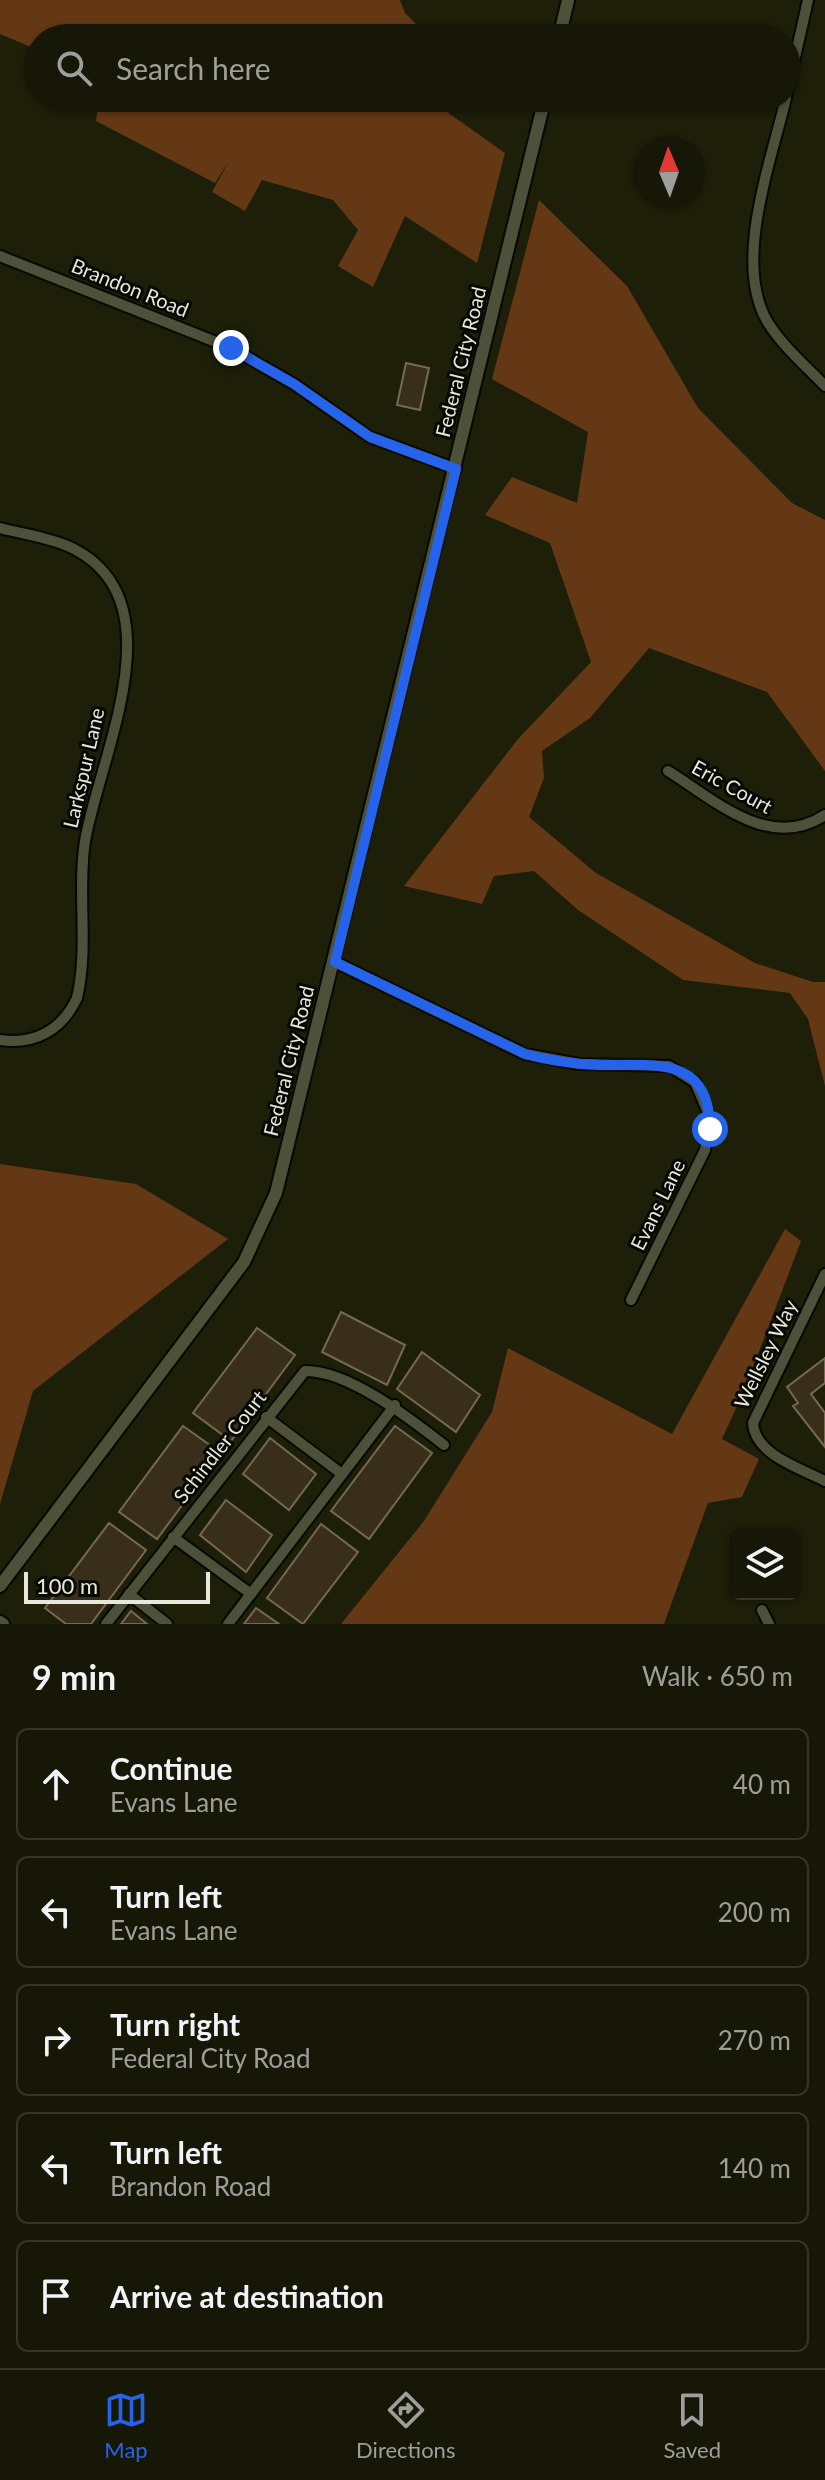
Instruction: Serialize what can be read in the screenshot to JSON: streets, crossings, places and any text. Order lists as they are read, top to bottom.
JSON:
{
  "streets": {
    "street": [
      "Brandon Road",
      "Federal City Road",
      "Larkspur Lane",
      "Eric Court",
      "Evans Lane",
      "Wellsley Way",
      "Schindler Court"
    ]
  },
  "crossings": [
    ["Brandon Road", "Federal City Road"],
    ["Federal City Road", "Evans Lane"]
  ],
  "scale_bar": "100 m",
  "north": "top",
  "page": {
    "search": "Search here",
    "scale": "100 m",
    "heading": ["9 min", "Walk · 650 m"],
    "list": [
      ["Continue", "Evans Lane", "40 m"],
      ["Turn left", "Evans Lane", "200 m"],
      ["Turn right", "Federal City Road", "270 m"],
      ["Turn left", "Brandon Road", "140 m"],
      "Arrive at destination"
    ],
    "nav": ["Map", "Directions", "Saved"]
  }
}
